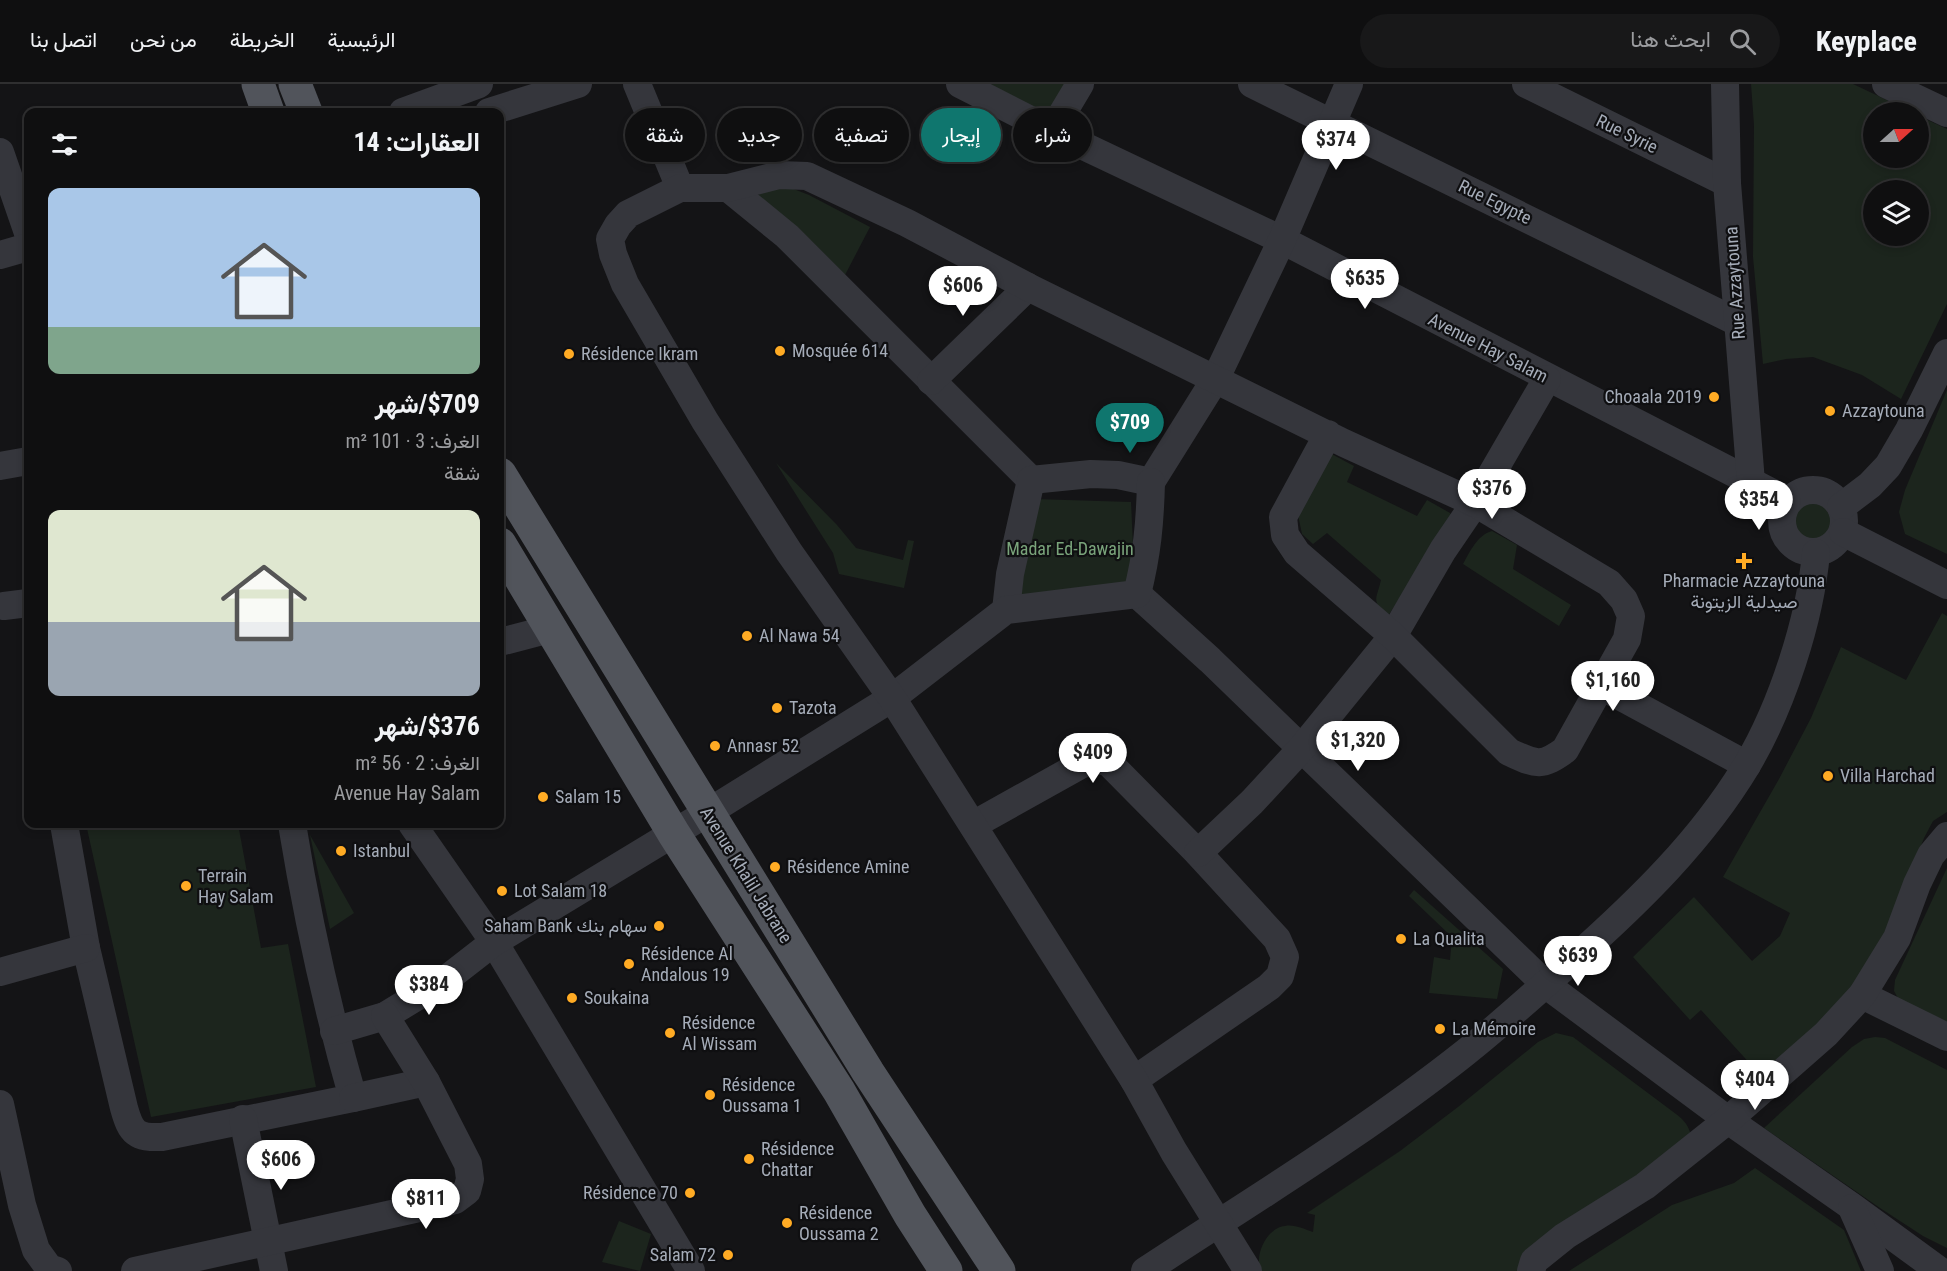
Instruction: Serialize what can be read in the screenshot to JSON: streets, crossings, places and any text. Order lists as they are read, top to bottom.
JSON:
{
  "streets": {
    "main road": ["Avenue Khalil Jabrane"],
    "street": [
      "Rue Syrie",
      "Rue Egypte",
      "Rue Azzaytouna",
      "Avenue Hay Salam"
    ]
  },
  "crossings": [
    ["Rue Syrie", "Rue Azzaytouna"],
    ["Rue Egypte", "Rue Azzaytouna"],
    ["Rue Azzaytouna", "Avenue Hay Salam"]
  ],
  "parks": ["Madar Ed-Dawajin"],
  "places": {
    "other": [
      "Mosquée 614",
      "Résidence Ikram",
      "Choaala 2019",
      "Azzaytouna",
      "Al Nawa 54",
      "Tazota",
      "Annasr 52",
      "Villa Harchad",
      "Salam 15",
      "Istanbul",
      "Résidence Amine",
      "Terrain Hay Salam",
      "Lot Salam 18",
      "Saham Bank سهام بنك",
      "La Qualita",
      "Résidence Al Andalous 19",
      "Soukaina",
      "La Mémoire",
      "Résidence Al Wissam",
      "Résidence Oussama 1",
      "Résidence Chattar",
      "Résidence 70",
      "Résidence Oussama 2",
      "Salam 72"
    ],
    "health": ["Pharmacie Azzaytouna صيدلية الزيتونة"]
  },
  "north": "right",
  "page": {
    "header": "Keyplace",
    "search": "ابحث هنا",
    "nav": [
      "الرئيسية",
      "الخريطة",
      "من نحن",
      "اتصل بنا"
    ],
    "chip": [
      "شراء",
      "إيجار",
      "تصفية",
      "جديد",
      "شقة"
    ],
    "heading": "العقارات: 14",
    "price": [
      "$374",
      "$635",
      "$606",
      "$709",
      "$376",
      "$354",
      "$1,160",
      "$1,320",
      "$409",
      "$639",
      "$384",
      "$404",
      "$606",
      "$811"
    ],
    "list": [
      {
        "name": "$709/شهر",
        "note": "الغرف: 3 · 101 m² · شقة"
      },
      {
        "name": "$376/شهر",
        "note": "الغرف: 2 · 56 m² · Avenue Hay Salam"
      }
    ]
  }
}
